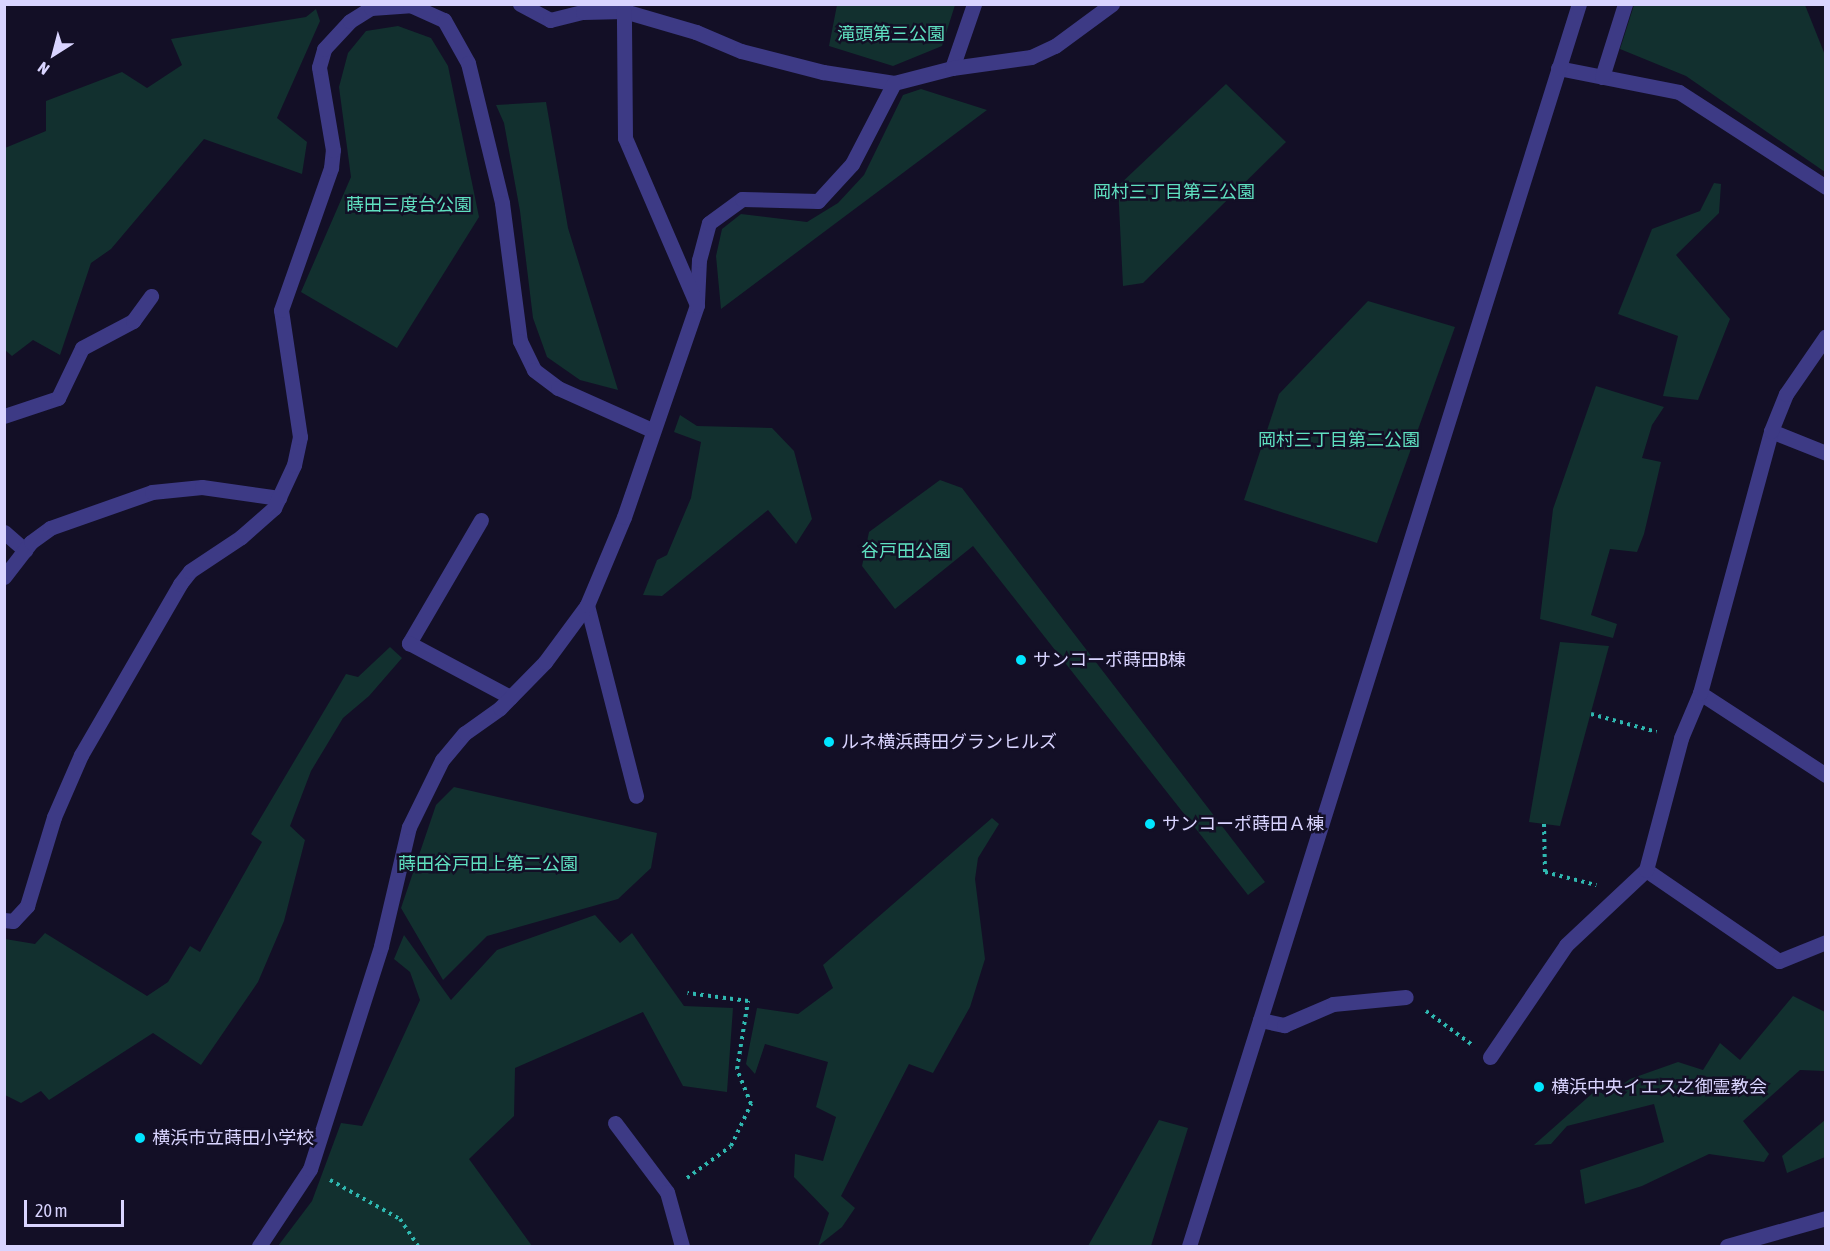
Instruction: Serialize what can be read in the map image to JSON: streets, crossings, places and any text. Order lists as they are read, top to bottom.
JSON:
{
  "parks": [
    "滝頭第三公園",
    "岡村三丁目第三公園",
    "蒔田三度台公園",
    "岡村三丁目第二公園",
    "谷戸田公園",
    "蒔田谷戸田上第二公園"
  ],
  "places": [
    "サンコーポ蒔田B棟",
    "ルネ横浜蒔田グランヒルズ",
    "サンコーポ蒔田Ａ棟",
    "横浜中央イエス之御霊教会",
    "横浜市立蒔田小学校"
  ],
  "scale_bar": "20 m",
  "north": "bottom left"
}
